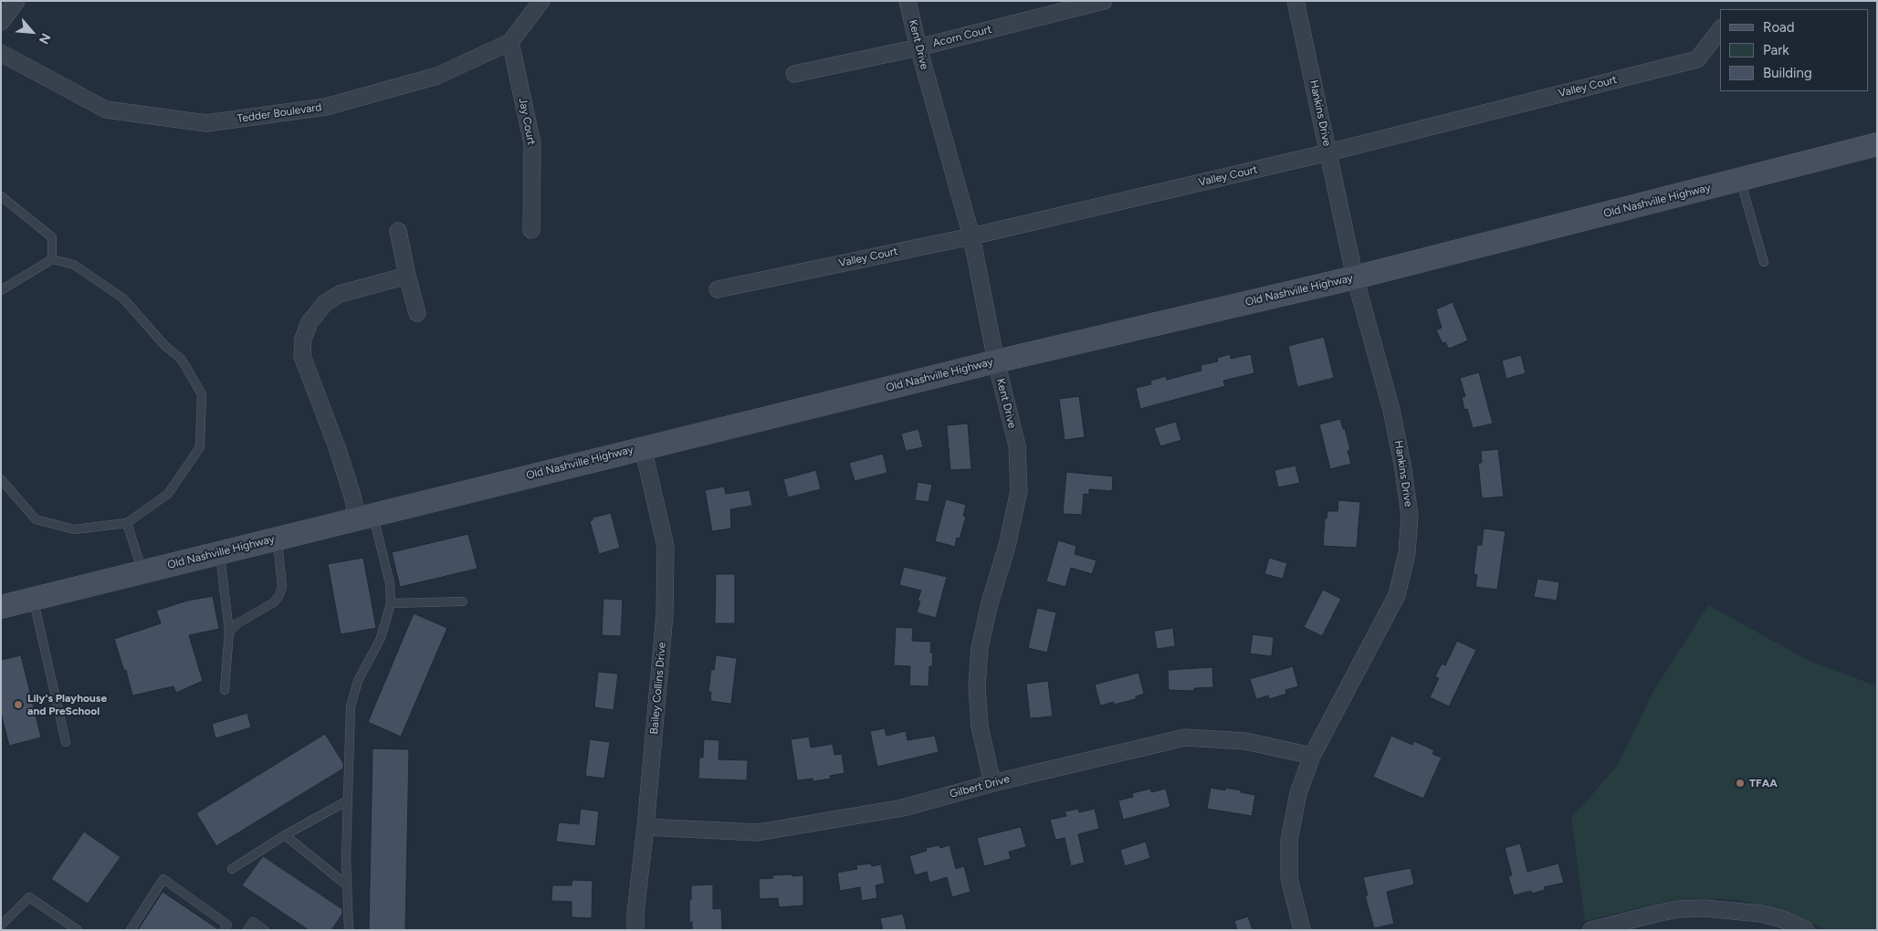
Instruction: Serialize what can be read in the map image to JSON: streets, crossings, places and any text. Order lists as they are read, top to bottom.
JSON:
{
  "streets": {
    "main road": ["Old Nashville Highway"],
    "street": [
      "Acorn Court",
      "Kent Drive",
      "Valley Court",
      "Tedder Boulevard",
      "Hankins Drive",
      "Jay Court",
      "Bailey Collins Drive",
      "Gilbert Drive"
    ]
  },
  "crossings": [
    ["Acorn Court", "Kent Drive"],
    ["Kent Drive", "Valley Court"],
    ["Kent Drive", "Old Nashville Highway"],
    ["Kent Drive", "Gilbert Drive"],
    ["Valley Court", "Hankins Drive"],
    ["Tedder Boulevard", "Jay Court"],
    ["Hankins Drive", "Old Nashville Highway"],
    ["Hankins Drive", "Gilbert Drive"],
    ["Old Nashville Highway", "Bailey Collins Drive"],
    ["Bailey Collins Drive", "Gilbert Drive"]
  ],
  "places": ["Lily's Playhouse and PreSchool", "TFAA"],
  "legend": ["Road", "Park", "Building"],
  "north": "bottom right"
}
